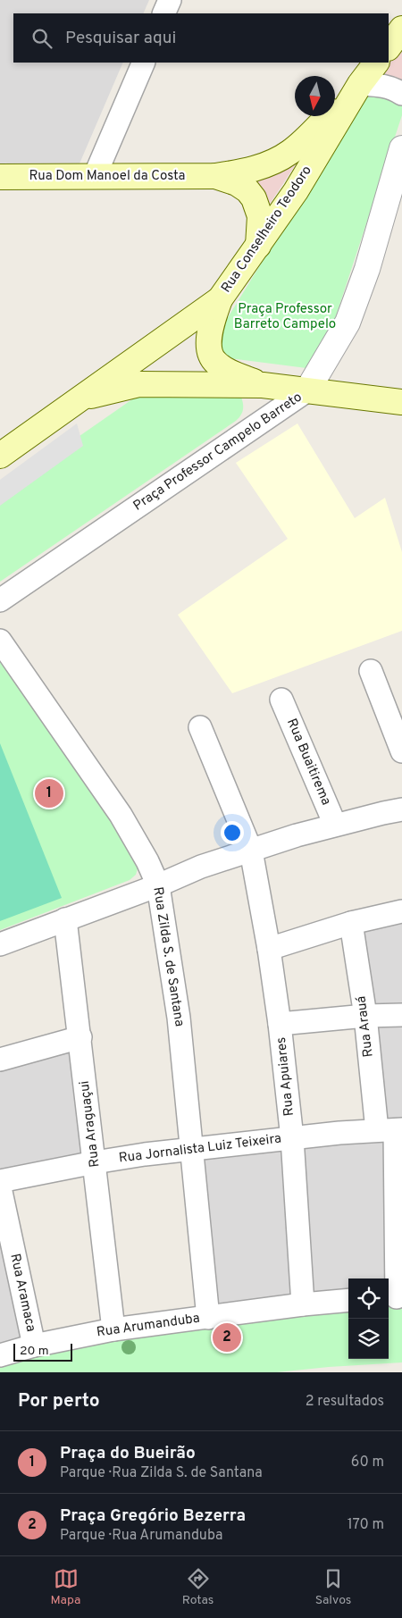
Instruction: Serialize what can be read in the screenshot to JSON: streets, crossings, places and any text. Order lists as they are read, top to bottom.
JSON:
{
  "streets": {
    "main road": ["Rua Dom Manoel da Costa", "Rua Conselheiro Teodoro"],
    "street": [
      "Praça Professor Campelo Barreto",
      "Rua Buaitirema",
      "Rua Zilda S. de Santana",
      "Rua Arauá",
      "Rua Apuiares",
      "Rua Araguaçui",
      "Rua Jornalista Luiz Teixeira",
      "Rua Aramaca",
      "Rua Arumanduba"
    ]
  },
  "crossings": [
    ["Rua Dom Manoel da Costa", "Rua Conselheiro Teodoro"],
    ["Rua Zilda S. de Santana", "Rua Jornalista Luiz Teixeira"],
    ["Rua Zilda S. de Santana", "Rua Arumanduba"],
    ["Rua Arauá", "Rua Jornalista Luiz Teixeira"],
    ["Rua Apuiares", "Rua Jornalista Luiz Teixeira"],
    ["Rua Apuiares", "Rua Arumanduba"],
    ["Rua Araguaçui", "Rua Jornalista Luiz Teixeira"],
    ["Rua Araguaçui", "Rua Arumanduba"],
    ["Rua Aramaca", "Rua Arumanduba"]
  ],
  "parks": ["Praça Professor Barreto Campelo"],
  "scale_bar": "20 m",
  "north": "bottom",
  "page": {
    "search": "Pesquisar aqui",
    "pins": ["1", "2"],
    "scale": "20 m",
    "heading": ["Por perto", "2 resultados"],
    "list": [
      {
        "mark": "1",
        "name": "Praça do Bueirão",
        "note": "Parque · Rua Zilda S. de Santana",
        "value": "60 m"
      },
      {
        "mark": "2",
        "name": "Praça Gregório Bezerra",
        "note": "Parque · Rua Arumanduba",
        "value": "170 m"
      }
    ],
    "nav": ["Mapa", "Rotas", "Salvos"]
  }
}
